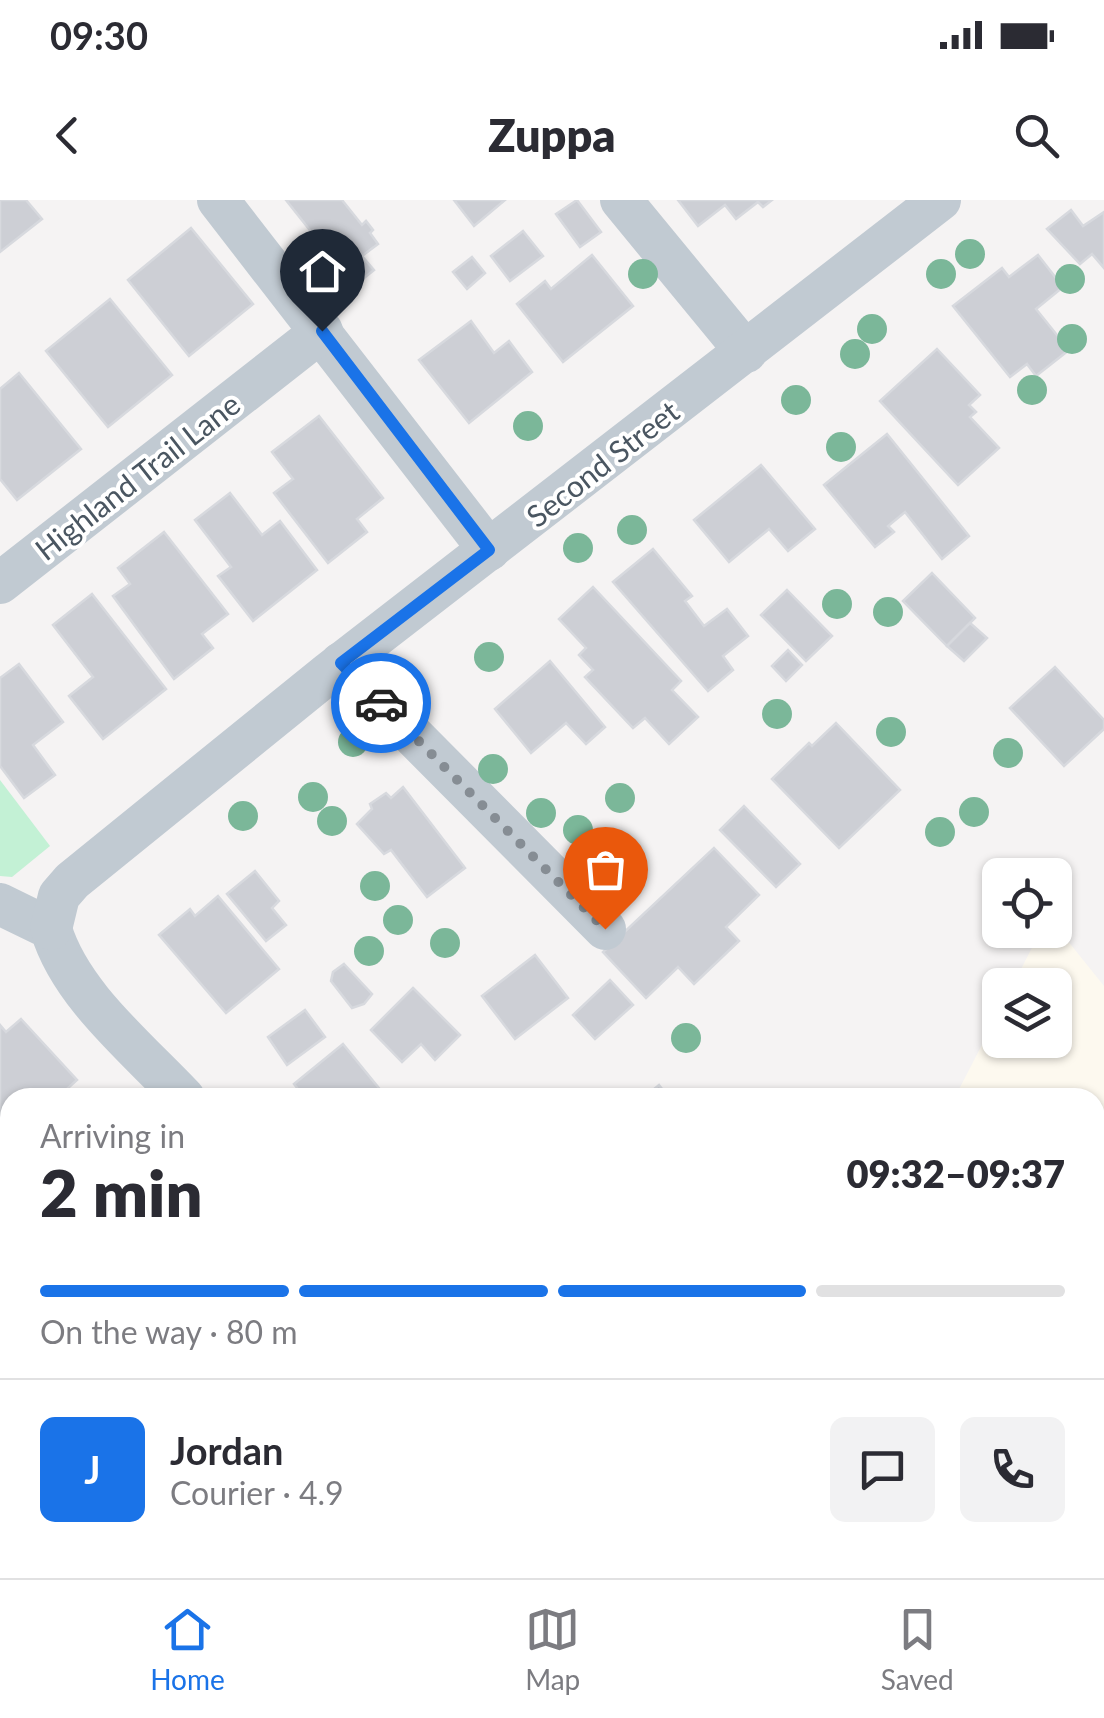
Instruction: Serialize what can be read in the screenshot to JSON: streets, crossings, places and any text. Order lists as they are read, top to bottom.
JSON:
{
  "streets": {
    "street": ["Second Street", "Highland Trail Lane"]
  },
  "page": {
    "status": "09:30",
    "header": "Zuppa",
    "heading": ["2 min", "Arriving in", "09:32–09:37"],
    "panel": ["Jordan", "Courier · 4.9"],
    "bar": "On the way · 80 m",
    "round": "J",
    "tabs": ["Home", "Map", "Saved"]
  }
}
